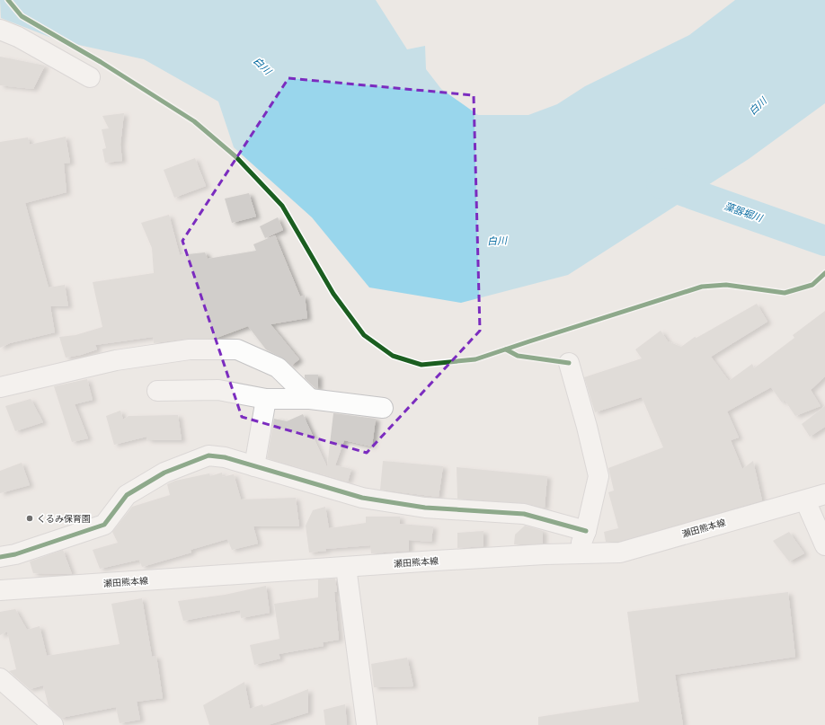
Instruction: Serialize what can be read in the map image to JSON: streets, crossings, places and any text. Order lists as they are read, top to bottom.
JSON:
{
  "streets": {
    "street": ["瀬田熊本線"]
  },
  "water": ["白川", "藻器堀川"],
  "places": ["くるみ保育園"]
}
